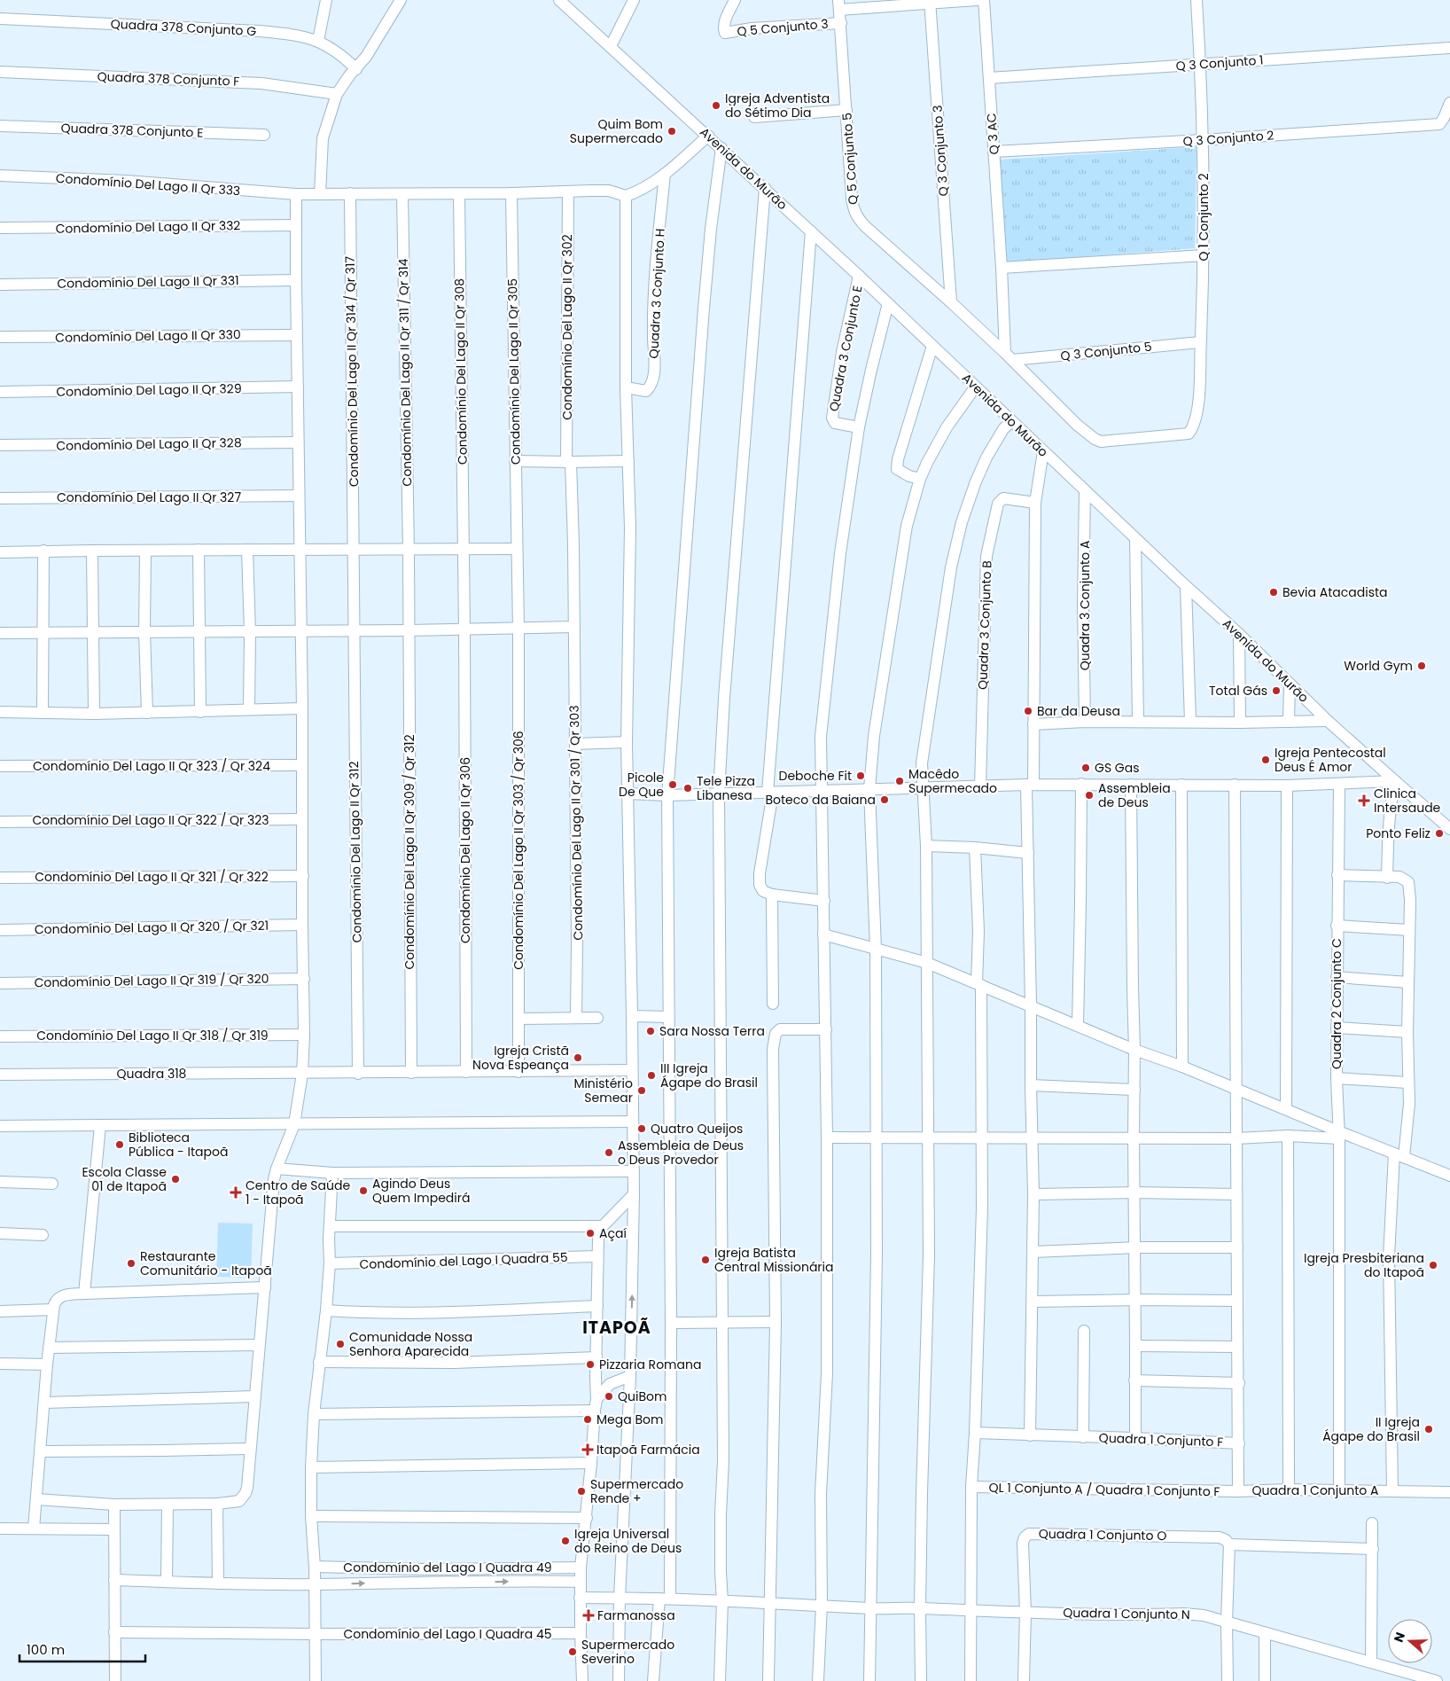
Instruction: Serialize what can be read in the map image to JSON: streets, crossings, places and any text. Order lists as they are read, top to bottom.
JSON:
{
  "streets": {
    "street": [
      "Quadra 378 Conjunto G",
      "Q 5 Conjunto 3",
      "Q 3 Conjunto 1",
      "Quadra 378 Conjunto F",
      "Quadra 378 Conjunto E",
      "Q 3 AC",
      "Q 3 Conjunto 2",
      "Q 3 Conjunto 3",
      "Q 5 Conjunto 5",
      "Avenida do Murão",
      "Condomínio Del Lago II Qr 333",
      "Q 1 Conjunto 2",
      "Condomínio Del Lago II Qr 332",
      "Condomínio Del Lago II Qr 331",
      "Quadra 3 Conjunto H",
      "Condomínio Del Lago II Qr 302",
      "Condomínio Del Lago II Qr 330",
      "Quadra 3 Conjunto E",
      "Q 3 Conjunto 5",
      "Condomínio Del Lago II Qr 314 / Qr 317",
      "Condomínio Del Lago II Qr 308",
      "Condomínio Del Lago II Qr 305",
      "Condomínio Del Lago II Qr 311 / Qr 314",
      "Condomínio Del Lago II Qr 329",
      "Condomínio Del Lago II Qr 328",
      "Condomínio Del Lago II Qr 327",
      "Quadra 3 Conjunto A",
      "Quadra 3 Conjunto B",
      "Condomínio Del Lago II Qr 323 / Qr 324",
      "Condomínio Del Lago II Qr 322 / Qr 323",
      "Condomínio Del Lago II Qr 301 / Qr 303",
      "Condomínio Del Lago II Qr 306",
      "Condomínio Del Lago II Qr 303 / Qr 306",
      "Condomínio Del Lago II Qr 312",
      "Condomínio Del Lago II Qr 309 / Qr 312",
      "Condomínio Del Lago II Qr 321 / Qr 322",
      "Condomínio Del Lago II Qr 320 / Qr 321",
      "Condomínio Del Lago II Qr 319 / Qr 320",
      "Quadra 2 Conjunto C",
      "Condomínio Del Lago II Qr 318 / Qr 319",
      "Quadra 318",
      "Condomínio del Lago I Quadra 55",
      "Quadra 1 Conjunto F",
      "QL 1 Conjunto A / Quadra 1 Conjunto F",
      "Quadra 1 Conjunto A",
      "Quadra 1 Conjunto O",
      "Condomínio del Lago I Quadra 49",
      "Quadra 1 Conjunto N",
      "Condomínio del Lago I Quadra 45"
    ]
  },
  "crossings": [
    ["Q 5 Conjunto 3", "Q 5 Conjunto 5"],
    ["Q 3 Conjunto 1", "Q 3 AC"],
    ["Q 3 Conjunto 1", "Q 1 Conjunto 2"],
    ["Q 3 AC", "Q 3 Conjunto 2"],
    ["Q 3 AC", "Q 5 Conjunto 5"],
    ["Q 3 AC", "Q 1 Conjunto 2"],
    ["Q 3 AC", "Q 3 Conjunto 5"],
    ["Q 3 Conjunto 2", "Q 1 Conjunto 2"],
    ["Q 3 Conjunto 3", "Q 5 Conjunto 5"],
    ["Q 5 Conjunto 5", "Q 1 Conjunto 2"],
    ["Q 5 Conjunto 5", "Q 3 Conjunto 5"],
    ["Avenida do Murão", "Quadra 3 Conjunto E"],
    ["Avenida do Murão", "Quadra 3 Conjunto A"],
    ["Condomínio Del Lago II Qr 333", "Condomínio Del Lago II Qr 302"],
    ["Condomínio Del Lago II Qr 333", "Condomínio Del Lago II Qr 314 / Qr 317"],
    ["Condomínio Del Lago II Qr 333", "Condomínio Del Lago II Qr 308"],
    ["Condomínio Del Lago II Qr 333", "Condomínio Del Lago II Qr 305"],
    ["Condomínio Del Lago II Qr 333", "Condomínio Del Lago II Qr 311 / Qr 314"],
    ["Q 1 Conjunto 2", "Q 3 Conjunto 5"],
    ["Condomínio Del Lago II Qr 302", "Condomínio Del Lago II Qr 301 / Qr 303"],
    ["Condomínio Del Lago II Qr 314 / Qr 317", "Condomínio Del Lago II Qr 312"],
    ["Condomínio Del Lago II Qr 308", "Condomínio Del Lago II Qr 306"],
    ["Condomínio Del Lago II Qr 305", "Condomínio Del Lago II Qr 303 / Qr 306"],
    ["Condomínio Del Lago II Qr 311 / Qr 314", "Condomínio Del Lago II Qr 309 / Qr 312"],
    ["Condomínio Del Lago II Qr 306", "Quadra 318"],
    ["Condomínio Del Lago II Qr 303 / Qr 306", "Quadra 318"],
    ["Condomínio Del Lago II Qr 312", "Quadra 318"],
    ["Condomínio Del Lago II Qr 309 / Qr 312", "Quadra 318"],
    ["Quadra 2 Conjunto C", "Quadra 1 Conjunto A"],
    ["QL 1 Conjunto A / Quadra 1 Conjunto F", "Quadra 1 Conjunto A"],
    ["Quadra 1 Conjunto O", "Quadra 1 Conjunto N"]
  ],
  "districts": ["ITAPOÃ"],
  "places": {
    "other": [
      "Igreja Adventista do Sétimo Dia",
      "Quim Bom Supermercado",
      "Bevia Atacadista",
      "World Gym",
      "Total Gás",
      "Bar da Deusa",
      "Igreja Pentecostal Deus É Amor",
      "GS Gas",
      "Deboche Fit",
      "Macêdo Supermecado",
      "Picole De Que",
      "Tele Pizza Libanesa",
      "Assembleia de Deus",
      "Boteco da Baiana",
      "Ponto Feliz",
      "Sara Nossa Terra",
      "Igreja Cristã Nova Espeança",
      "III Igreja Ágape do Brasil",
      "Ministério Semear",
      "Quatro Queijos",
      "Biblioteca Pública - Itapoã",
      "Assembleia de Deus o Deus Provedor",
      "Escola Classe 01 de Itapoã",
      "Agindo Deus Quem Impedirá",
      "Açaí",
      "Igreja Batista Central Missionária",
      "Restaurante Comunitário - Itapoã",
      "Igreja Presbiteriana do Itapoã",
      "Comunidade Nossa Senhora Aparecida",
      "Pizzaria Romana",
      "QuiBom",
      "Mega Bom",
      "II Igreja Ágape do Brasil",
      "Supermercado Rende +",
      "Igreja Universal do Reino de Deus",
      "Supermercado Severino"
    ],
    "health": [
      "Clinica Intersaude",
      "Centro de Saúde 1 - Itapoã",
      "Itapoã Farmácia",
      "Farmanossa"
    ]
  },
  "scale_bar": "100 m",
  "north": "left"
}
